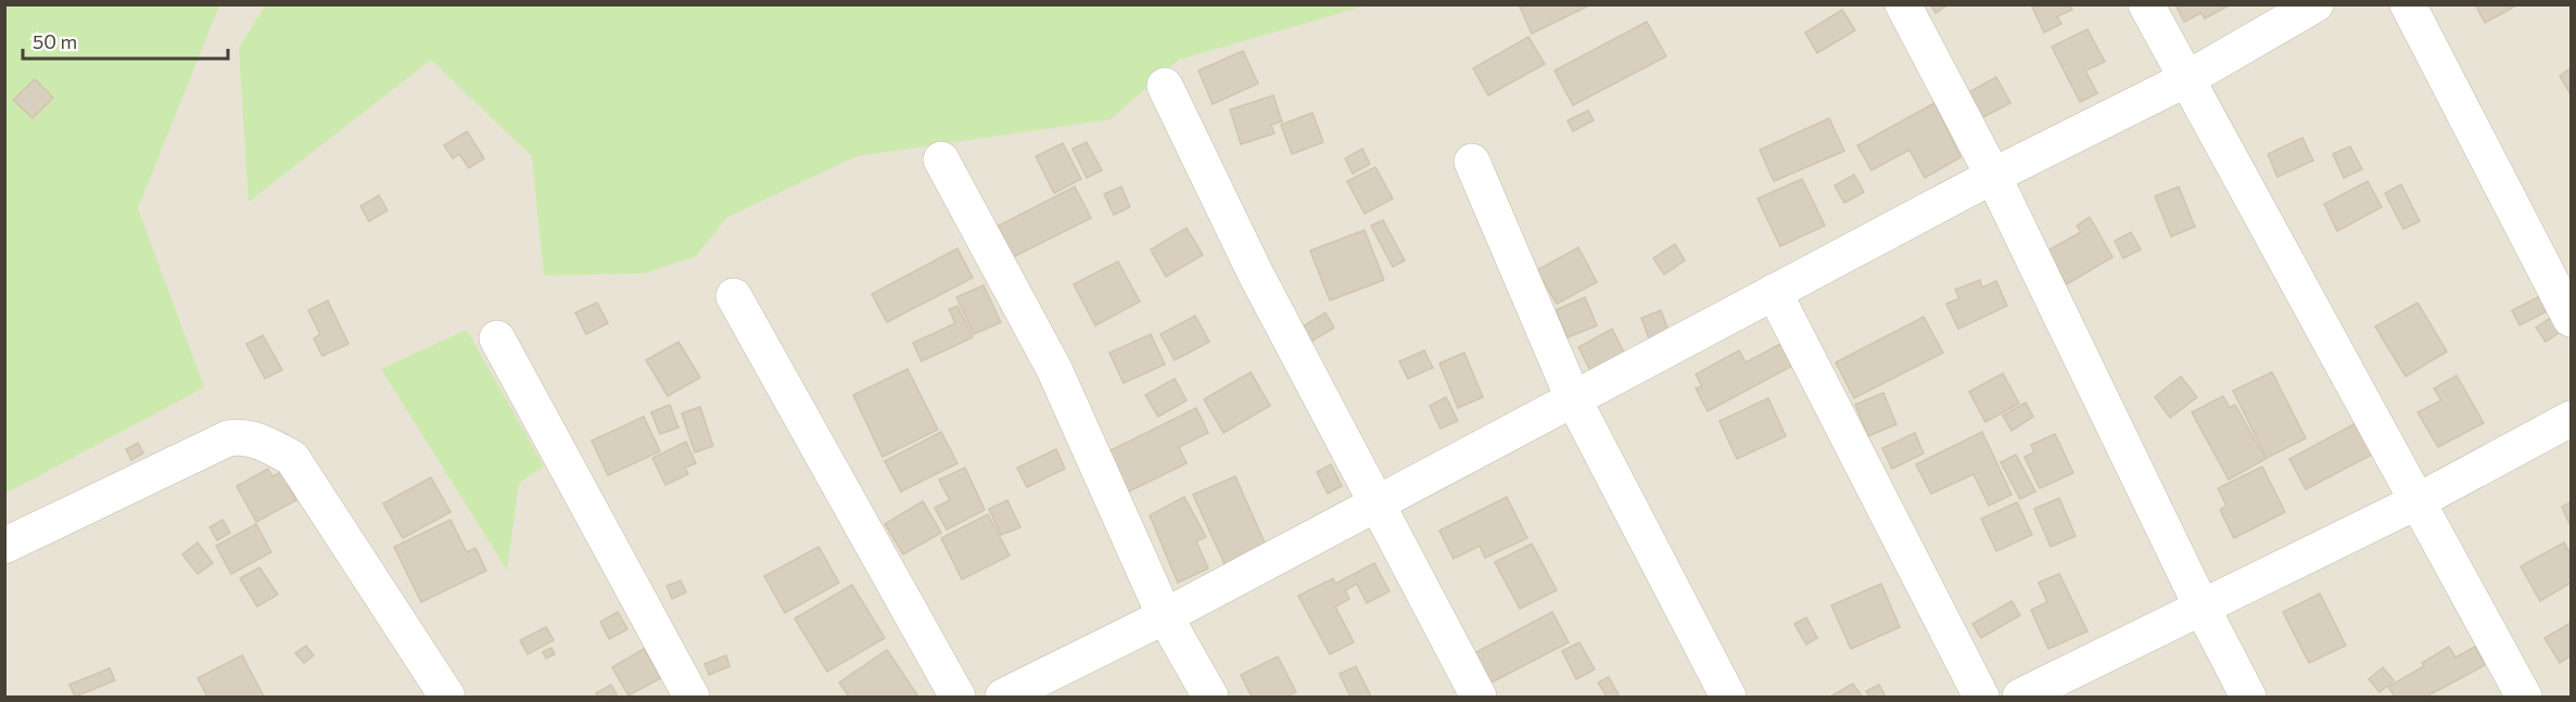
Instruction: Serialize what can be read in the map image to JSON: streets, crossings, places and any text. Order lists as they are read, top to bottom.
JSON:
{
  "scale_bar": "50 m"
}
